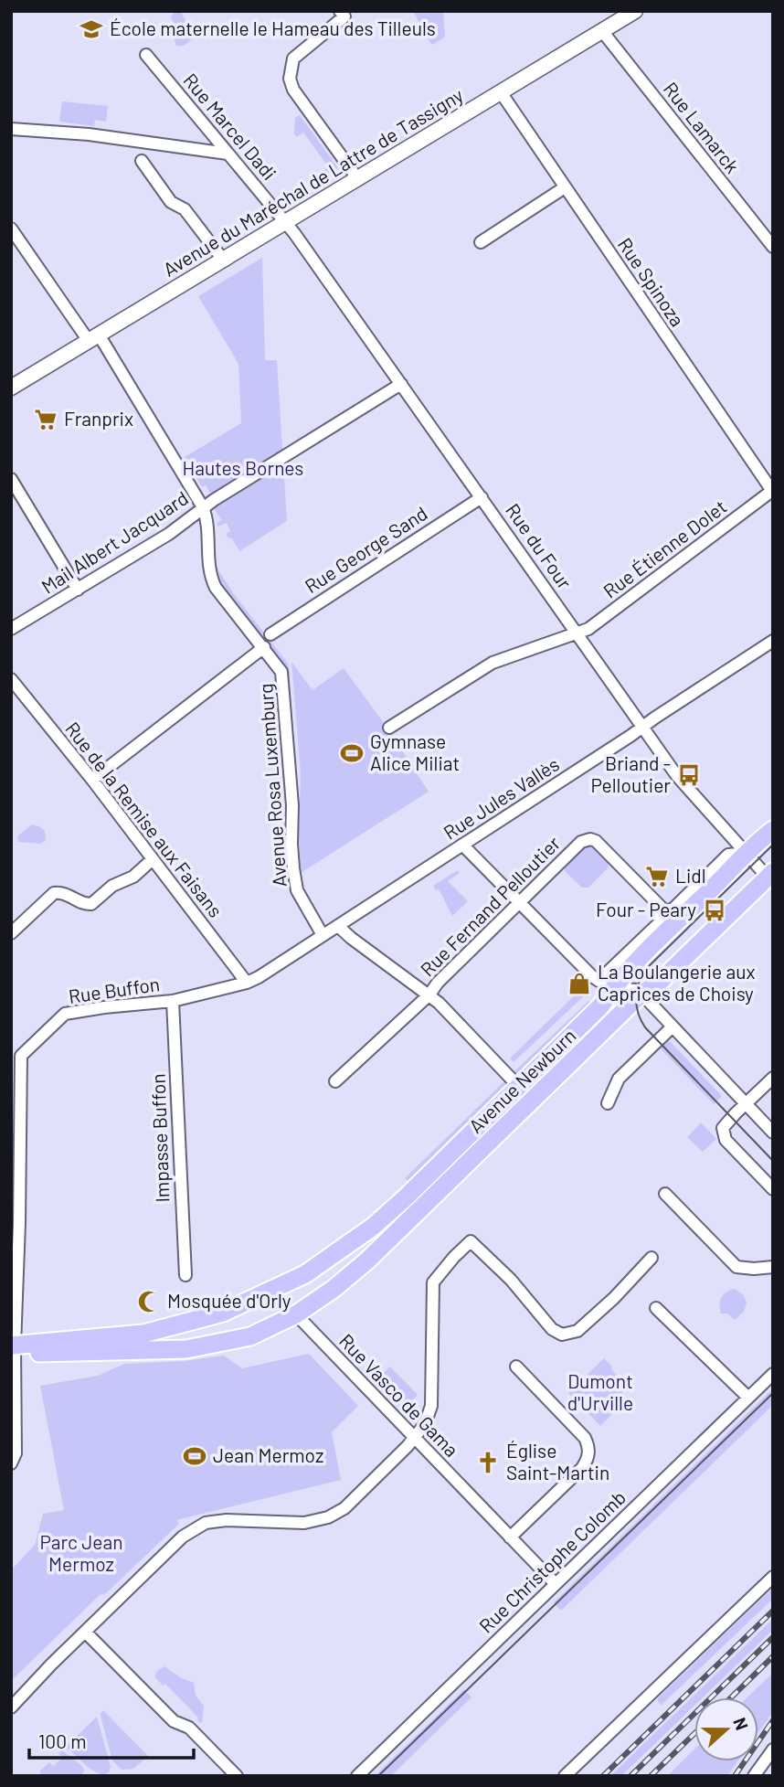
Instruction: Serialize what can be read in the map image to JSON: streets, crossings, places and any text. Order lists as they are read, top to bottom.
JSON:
{
  "streets": {
    "main road": ["Avenue Newburn"],
    "street": [
      "Rue Marcel Dadi",
      "Rue Lamarck",
      "Avenue du Maréchal de Lattre de Tassigny",
      "Rue Spinoza",
      "Mail Albert Jacquard",
      "Rue du Four",
      "Rue Étienne Dolet",
      "Rue George Sand",
      "Avenue Rosa Luxemburg",
      "Rue Jules Vallès",
      "Rue de la Remise aux Faisans",
      "Rue Fernand Pelloutier",
      "Rue Buffon",
      "Impasse Buffon",
      "Rue Vasco de Gama",
      "Rue Christophe Colomb"
    ]
  },
  "crossings": [
    ["Rue Marcel Dadi", "Avenue du Maréchal de Lattre de Tassigny"],
    ["Rue Marcel Dadi", "Rue du Four"],
    ["Rue Lamarck", "Avenue du Maréchal de Lattre de Tassigny"],
    ["Avenue du Maréchal de Lattre de Tassigny", "Rue Spinoza"],
    ["Avenue du Maréchal de Lattre de Tassigny", "Rue du Four"],
    ["Avenue du Maréchal de Lattre de Tassigny", "Avenue Rosa Luxemburg"],
    ["Rue Spinoza", "Rue Étienne Dolet"],
    ["Mail Albert Jacquard", "Rue du Four"],
    ["Mail Albert Jacquard", "Avenue Rosa Luxemburg"],
    ["Rue du Four", "Rue Étienne Dolet"],
    ["Rue du Four", "Rue George Sand"],
    ["Rue du Four", "Rue Jules Vallès"],
    ["Rue du Four", "Avenue Newburn"],
    ["Avenue Rosa Luxemburg", "Rue Jules Vallès"],
    ["Rue Jules Vallès", "Rue de la Remise aux Faisans"],
    ["Rue Jules Vallès", "Rue Buffon"],
    ["Rue de la Remise aux Faisans", "Rue Buffon"],
    ["Rue Buffon", "Avenue Newburn"],
    ["Rue Buffon", "Impasse Buffon"],
    ["Avenue Newburn", "Rue Vasco de Gama"],
    ["Rue Vasco de Gama", "Rue Christophe Colomb"]
  ],
  "parks": ["Hautes Bornes", "Dumont d'Urville", "Parc Jean Mermoz"],
  "places": {
    "school or university": ["École maternelle le Hameau des Tilleuls"],
    "supermarket": ["Franprix", "Lidl"],
    "sports": ["Gymnase Alice Miliat", "Jean Mermoz"],
    "bus stop": ["Briand - Pelloutier", "Four - Peary"],
    "shop": ["La Boulangerie aux Caprices de Choisy"],
    "mosque": ["Mosquée d'Orly"],
    "church": ["Église Saint-Martin"]
  },
  "scale_bar": "100 m",
  "north": "right"
}
